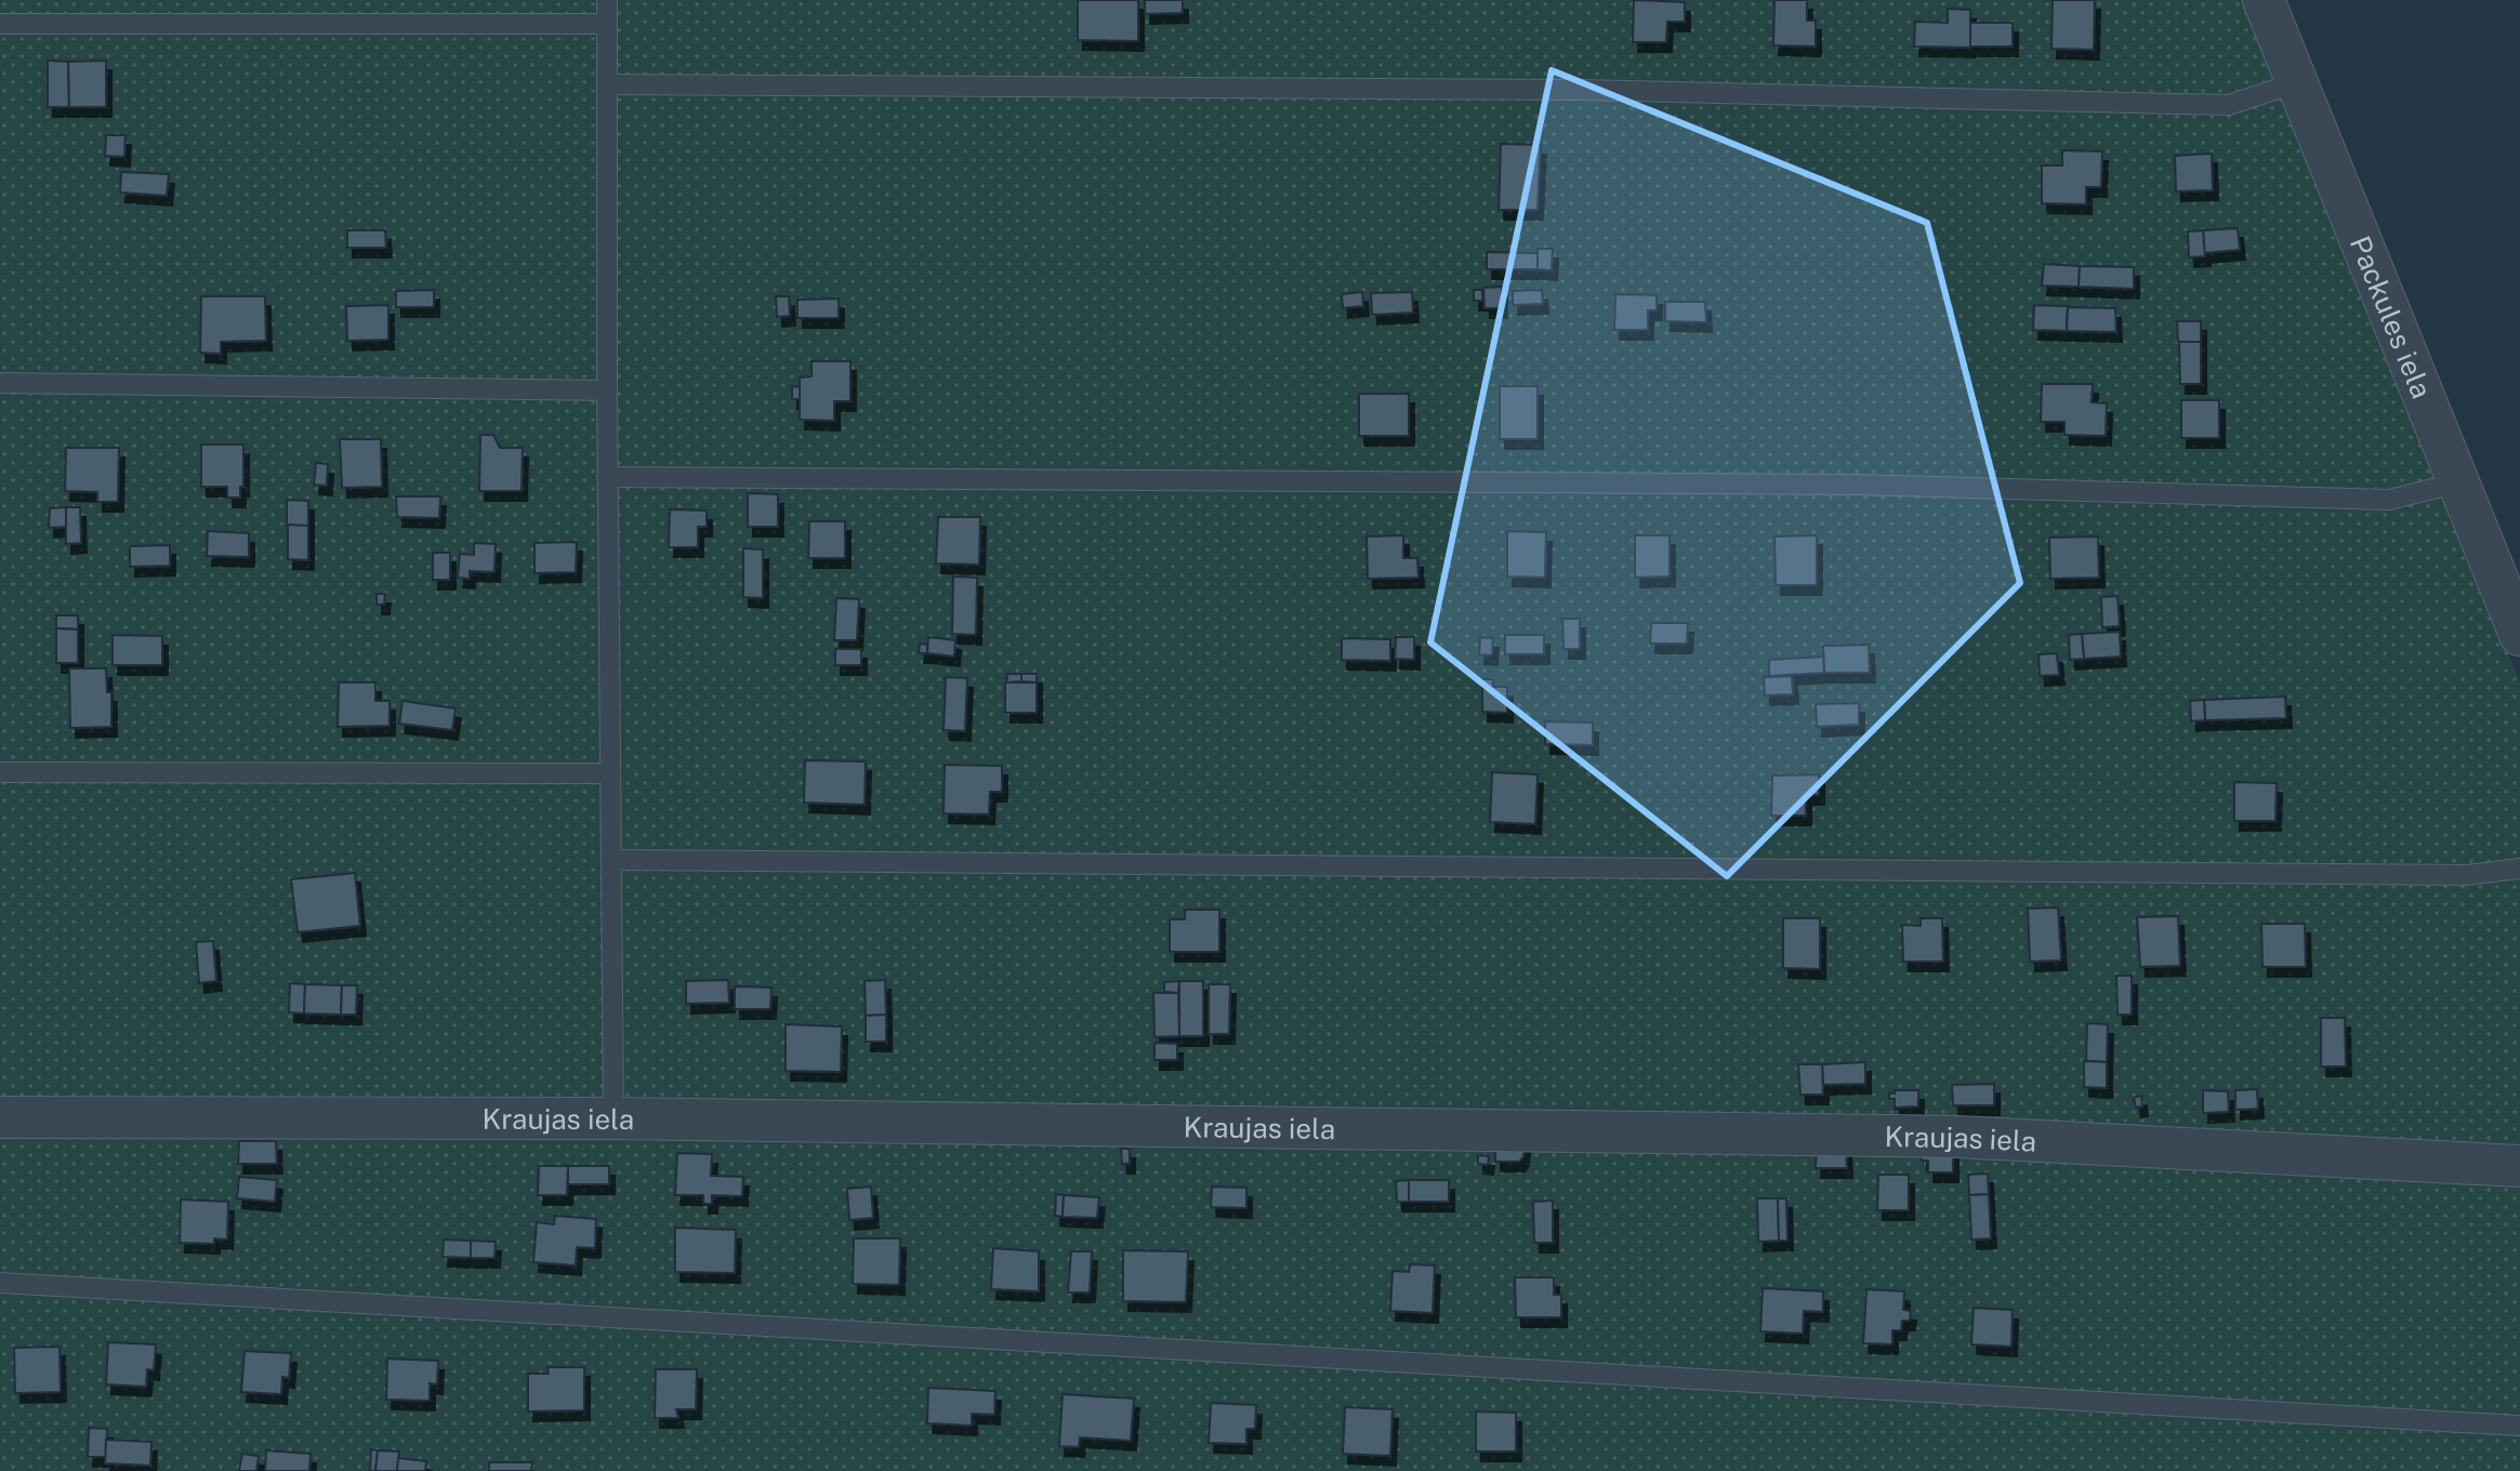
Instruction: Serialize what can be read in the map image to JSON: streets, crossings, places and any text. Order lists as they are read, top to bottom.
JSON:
{
  "streets": {
    "street": ["Packules iela", "Kraujas iela"]
  }
}
